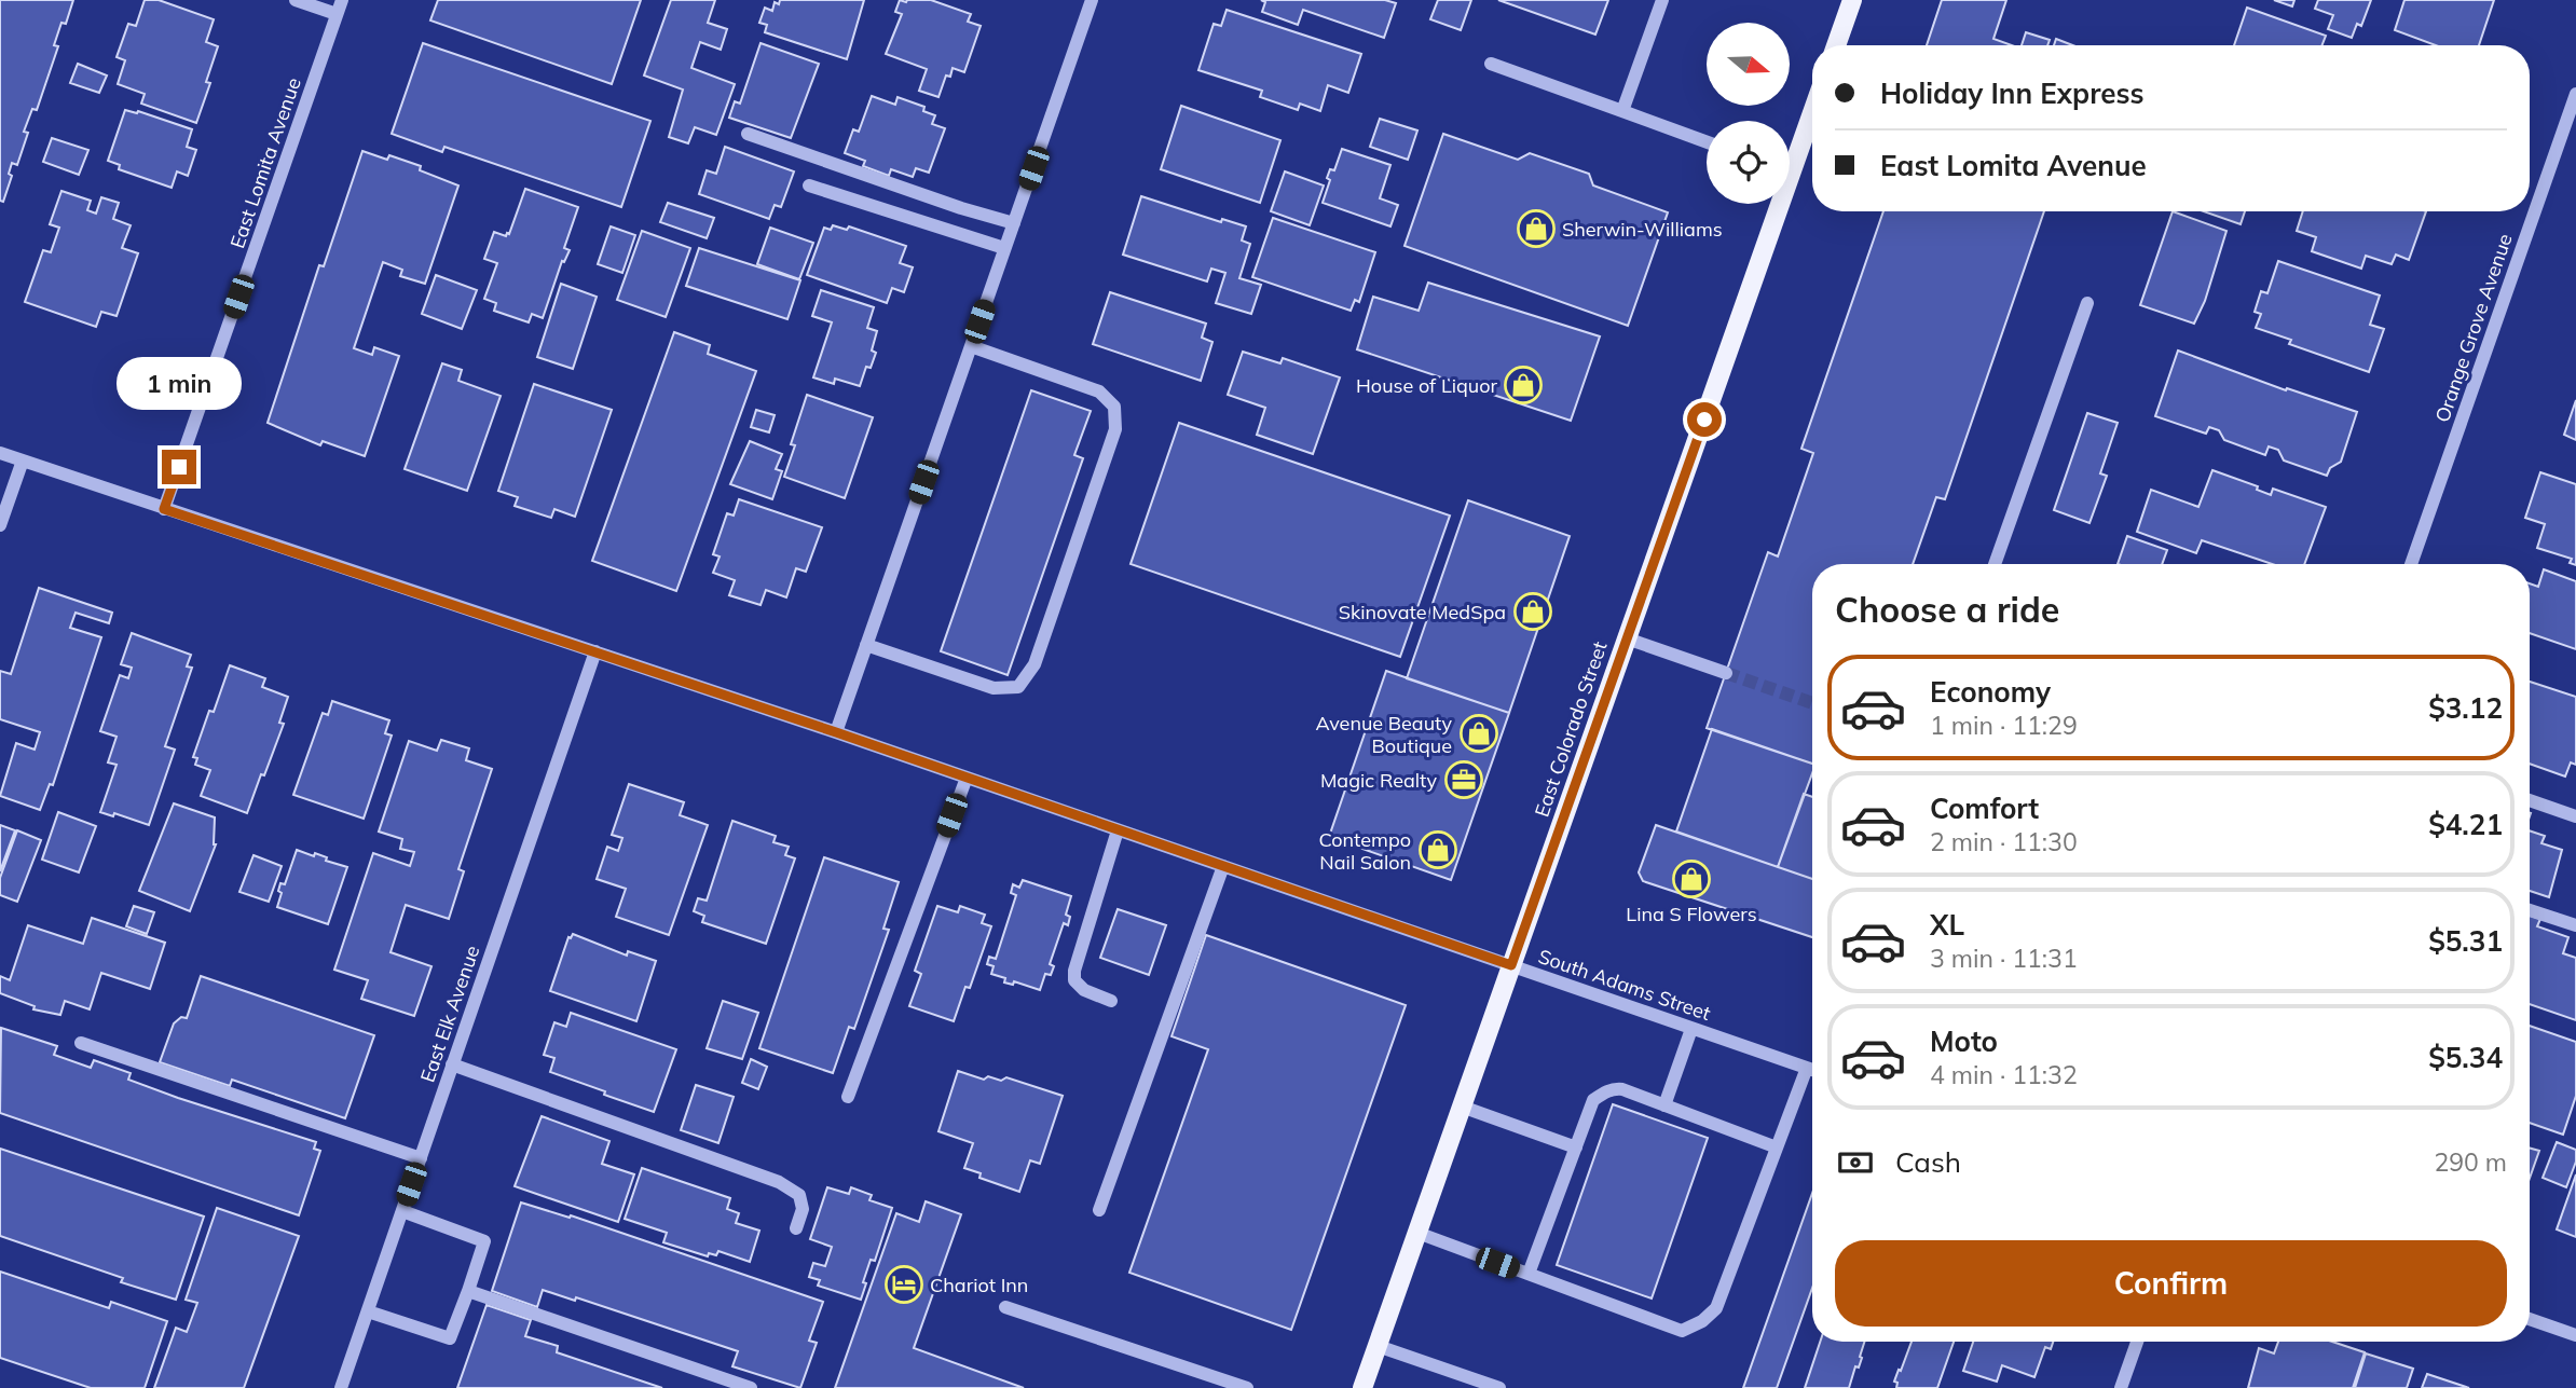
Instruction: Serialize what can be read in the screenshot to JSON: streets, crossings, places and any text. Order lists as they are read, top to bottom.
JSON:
{
  "streets": {
    "main road": ["East Colorado Street"],
    "street": [
      "East Lomita Avenue",
      "Orange Grove Avenue",
      "South Adams Street",
      "East Elk Avenue"
    ]
  },
  "crossings": [
    ["East Lomita Avenue", "South Adams Street"],
    ["East Colorado Street", "South Adams Street"],
    ["South Adams Street", "East Elk Avenue"]
  ],
  "places": {
    "shop": [
      "Sherwin-Williams",
      "House of Liquor",
      "Skinovate MedSpa",
      "Avenue Beauty Boutique",
      "Contempo Nail Salon",
      "Lina S Flowers"
    ],
    "office": ["Magic Realty"],
    "hotel": ["Chariot Inn"]
  },
  "north": "right",
  "page": {
    "banner": ["Holiday Inn Express", "East Lomita Avenue"],
    "bubble": "1 min",
    "heading": "Choose a ride",
    "list": [
      {
        "name": "Economy",
        "note": "1 min · 11:29",
        "value": "$3.12"
      },
      {
        "name": "Comfort",
        "note": "2 min · 11:30",
        "value": "$4.21"
      },
      {
        "name": "XL",
        "note": "3 min · 11:31",
        "value": "$5.31"
      },
      {
        "name": "Moto",
        "note": "4 min · 11:32",
        "value": "$5.34"
      }
    ],
    "pay": ["Cash", "290 m"],
    "buttons": "Confirm"
  }
}
